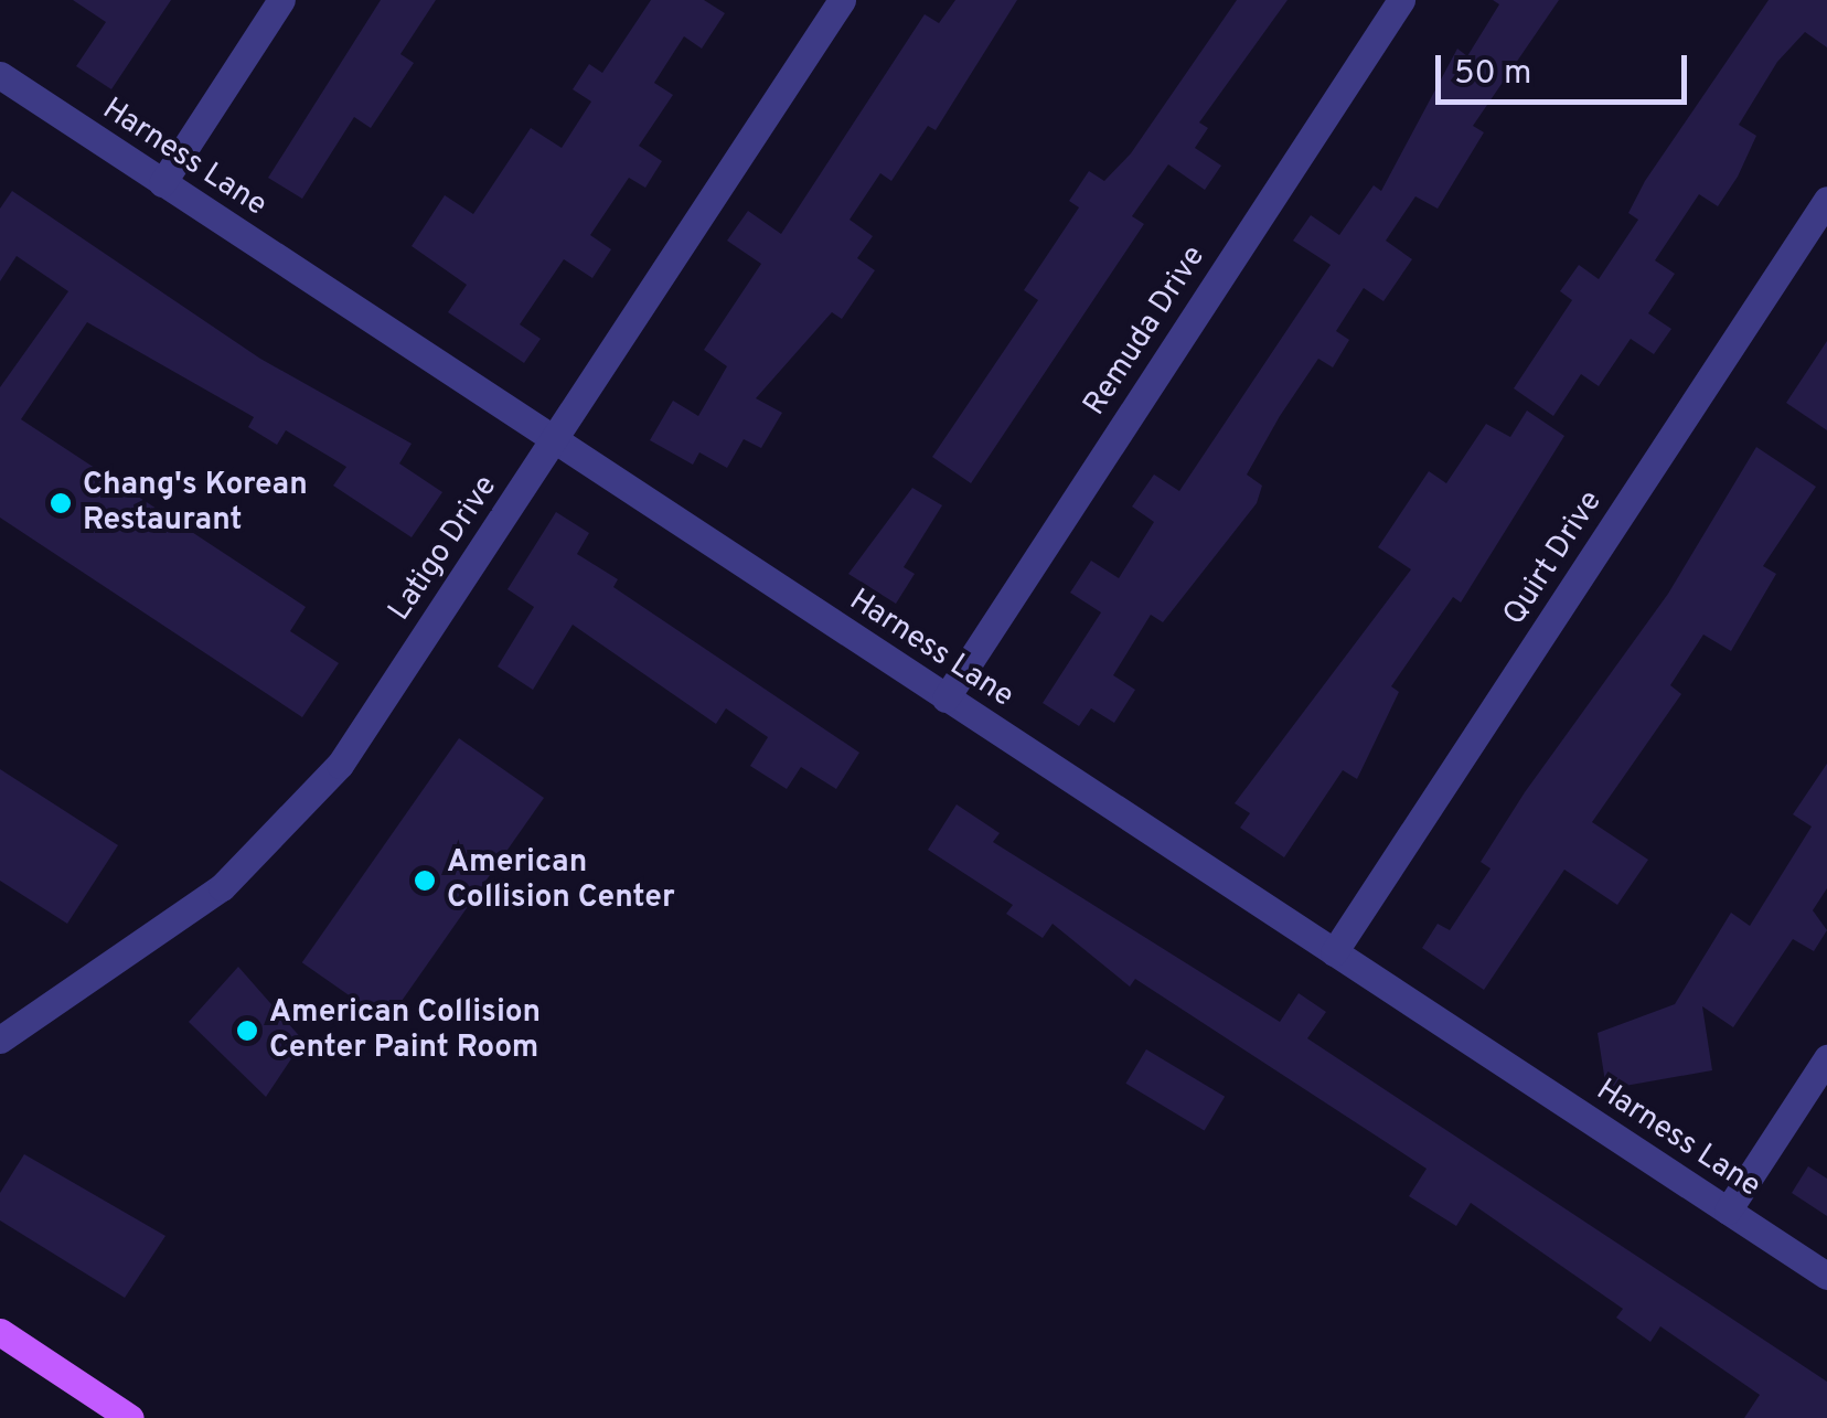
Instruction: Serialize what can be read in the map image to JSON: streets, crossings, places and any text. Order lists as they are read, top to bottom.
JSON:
{
  "streets": {
    "street": [
      "Harness Lane",
      "Remuda Drive",
      "Latigo Drive",
      "Quirt Drive"
    ]
  },
  "crossings": [
    ["Harness Lane", "Remuda Drive"],
    ["Harness Lane", "Latigo Drive"],
    ["Harness Lane", "Quirt Drive"]
  ],
  "places": ["Chang's Korean Restaurant", "American Collision Center", "American Collision Center Paint Room"],
  "scale_bar": "50 m"
}
